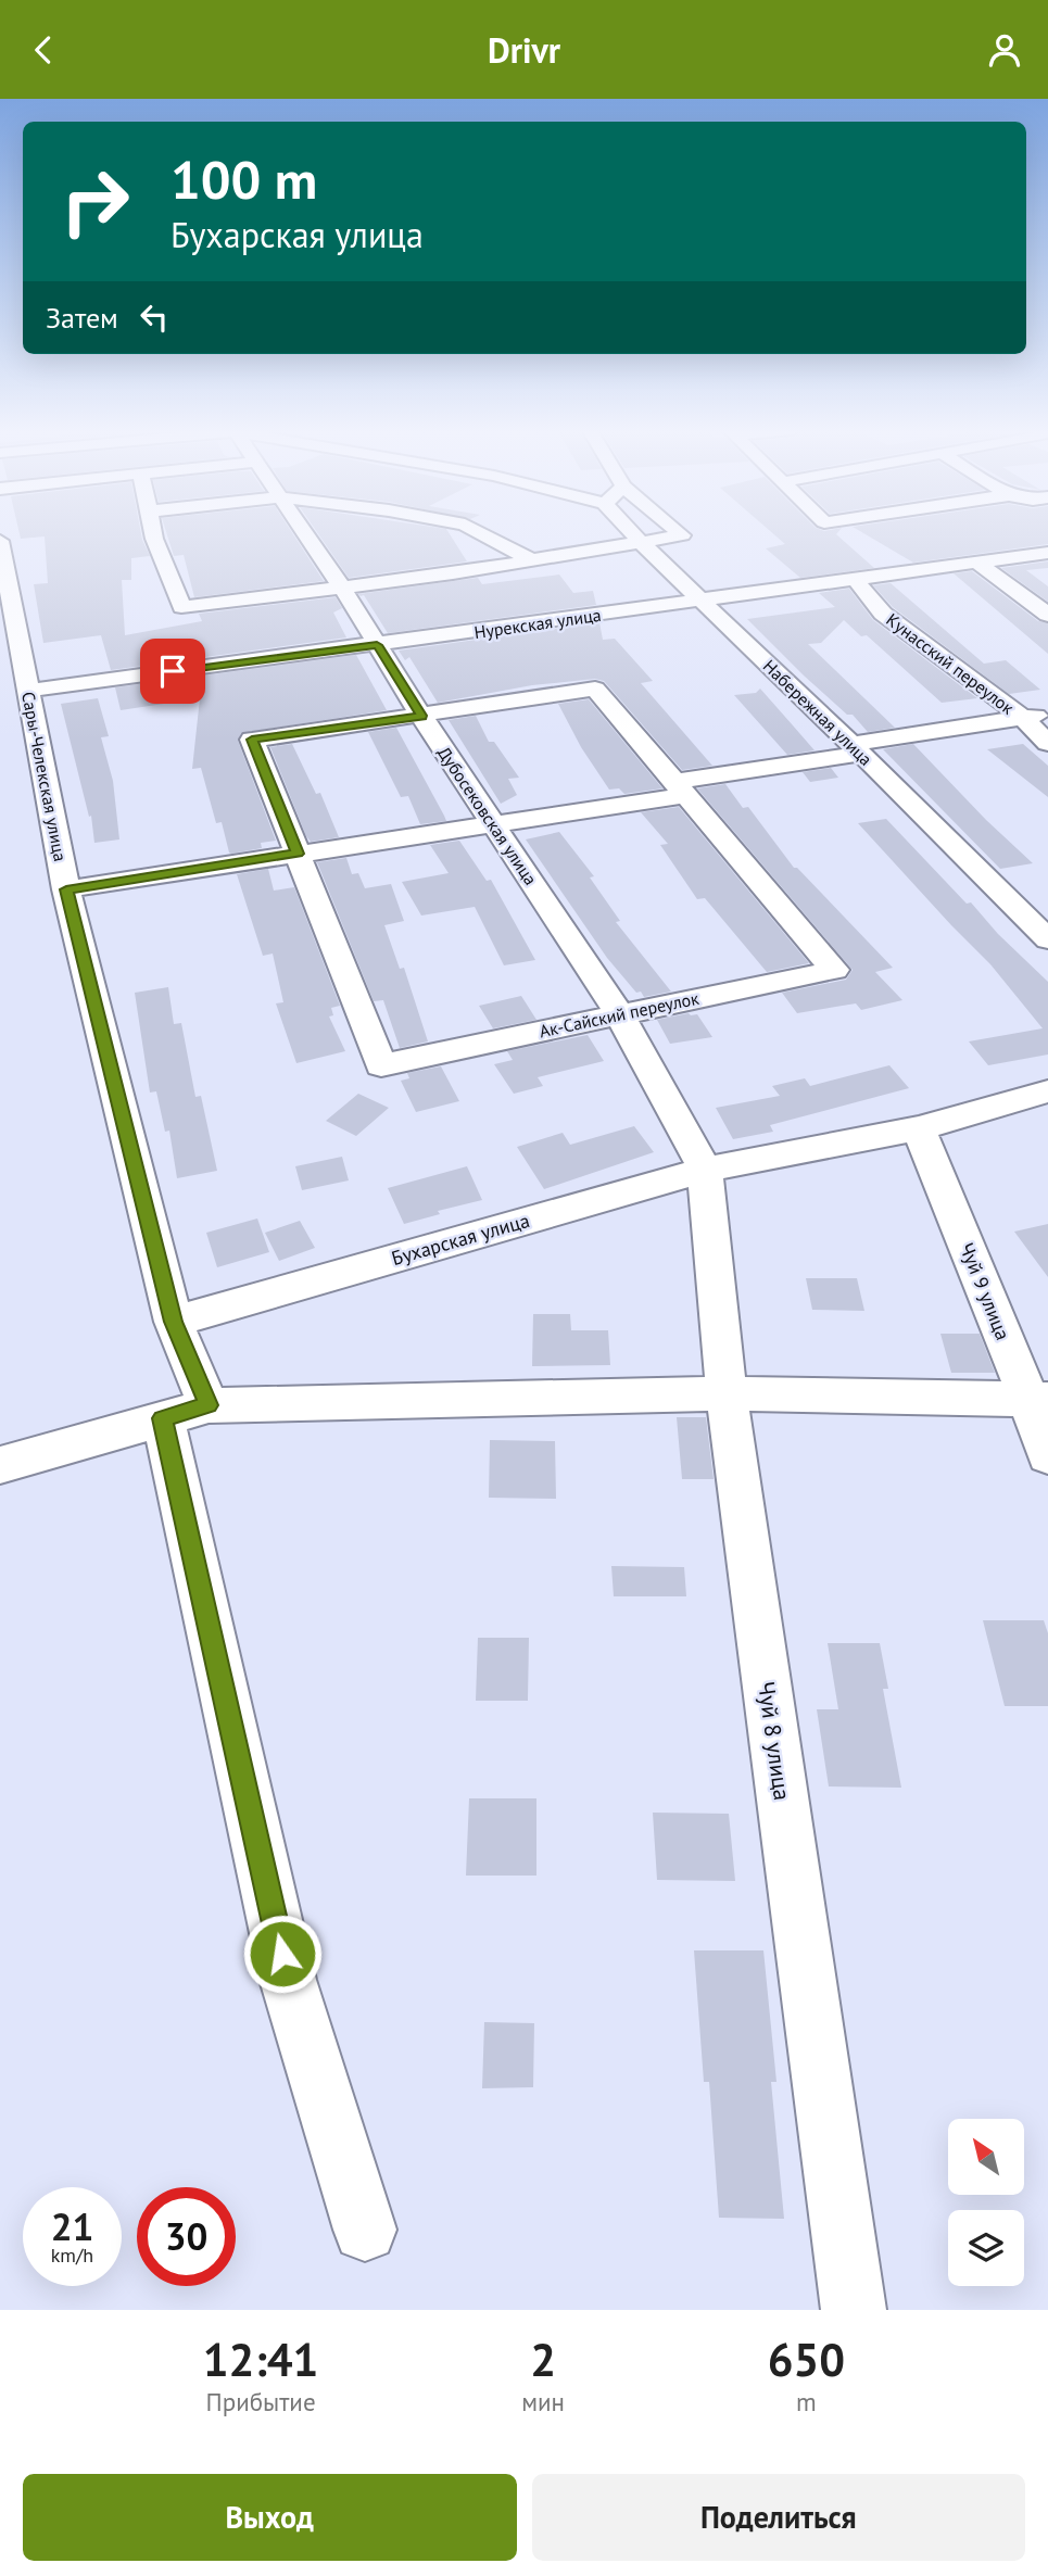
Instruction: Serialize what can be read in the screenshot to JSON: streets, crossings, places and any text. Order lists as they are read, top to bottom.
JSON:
{
  "streets": {
    "street": [
      "Нурекская улица",
      "Кунасский переулок",
      "Набережная улица",
      "Сары-Челекская улица",
      "Дубосековская улица",
      "Ак-Сайский переулок",
      "Бухарская улица",
      "Чуй 9 улица",
      "Чуй 8 улица"
    ]
  },
  "crossings": [
    ["Нурекская улица", "Кунасский переулок"],
    ["Нурекская улица", "Набережная улица"],
    ["Нурекская улица", "Сары-Челекская улица"],
    ["Нурекская улица", "Дубосековская улица"],
    ["Сары-Челекская улица", "Бухарская улица"],
    ["Дубосековская улица", "Ак-Сайский переулок"],
    ["Дубосековская улица", "Бухарская улица"],
    ["Дубосековская улица", "Чуй 8 улица"],
    ["Бухарская улица", "Чуй 9 улица"],
    ["Бухарская улица", "Чуй 8 улица"]
  ],
  "north": "top left",
  "page": {
    "header": "Drivr",
    "turn": ["100 m", "Бухарская улица"],
    "then": "Затем",
    "speed": "21 km/h",
    "limit": "30",
    "eta": [
      "12:41",
      "Прибытие",
      "2",
      "мин",
      "650",
      "m"
    ],
    "buttons": ["Выход", "Поделиться"]
  }
}
